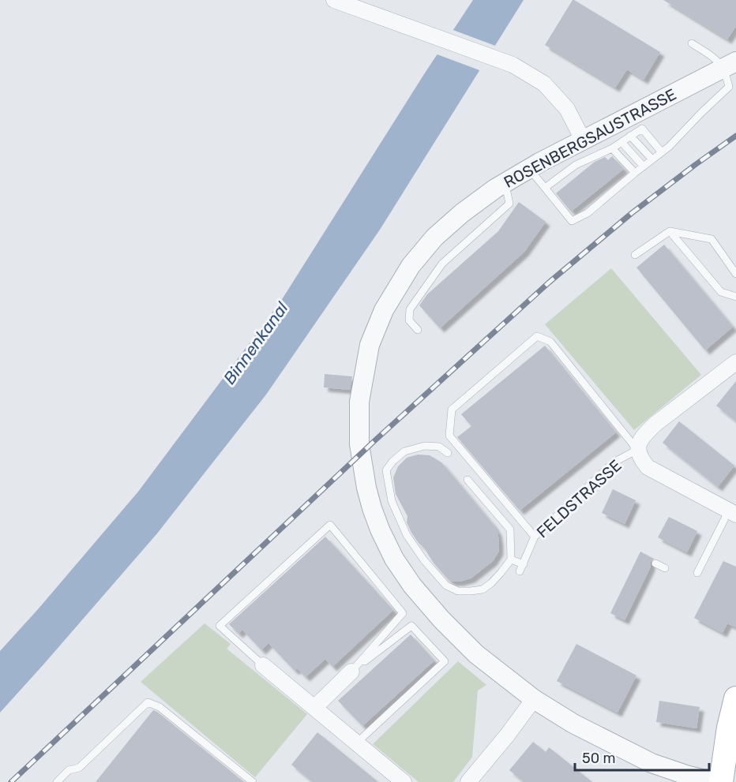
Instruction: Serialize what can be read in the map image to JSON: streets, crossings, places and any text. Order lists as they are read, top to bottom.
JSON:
{
  "streets": {
    "street": ["ROSENBERGSAUSTRASSE", "FELDSTRASSE"]
  },
  "water": ["Binnenkanal"],
  "scale_bar": "50 m"
}
